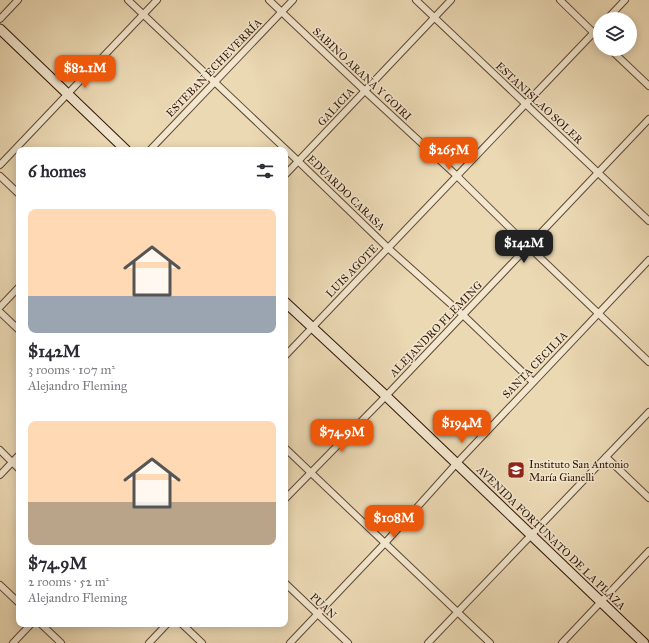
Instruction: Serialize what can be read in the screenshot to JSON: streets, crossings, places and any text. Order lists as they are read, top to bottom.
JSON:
{
  "streets": {
    "main road": ["AVENIDA FORTUNATO DE LA PLAZA"],
    "street": [
      "ESTEBAN ECHEVERRÍA",
      "SABINO ARANA Y GOIRI",
      "ESTANISLAO SOLER",
      "GALICIA",
      "EDUARDO CARASA",
      "LUIS AGOTE",
      "ALEJANDRO FLEMING",
      "SANTA CECILIA",
      "PUAN"
    ]
  },
  "crossings": [
    ["ESTEBAN ECHEVERRÍA", "SABINO ARANA Y GOIRI"],
    ["ESTEBAN ECHEVERRÍA", "EDUARDO CARASA"],
    ["SABINO ARANA Y GOIRI", "GALICIA"],
    ["SABINO ARANA Y GOIRI", "LUIS AGOTE"],
    ["SABINO ARANA Y GOIRI", "ALEJANDRO FLEMING"],
    ["SABINO ARANA Y GOIRI", "SANTA CECILIA"],
    ["ESTANISLAO SOLER", "GALICIA"],
    ["ESTANISLAO SOLER", "LUIS AGOTE"],
    ["ESTANISLAO SOLER", "ALEJANDRO FLEMING"],
    ["GALICIA", "EDUARDO CARASA"],
    ["EDUARDO CARASA", "LUIS AGOTE"],
    ["EDUARDO CARASA", "ALEJANDRO FLEMING"],
    ["EDUARDO CARASA", "SANTA CECILIA"],
    ["LUIS AGOTE", "AVENIDA FORTUNATO DE LA PLAZA"],
    ["ALEJANDRO FLEMING", "AVENIDA FORTUNATO DE LA PLAZA"],
    ["SANTA CECILIA", "AVENIDA FORTUNATO DE LA PLAZA"],
    ["SANTA CECILIA", "PUAN"]
  ],
  "places": {
    "school or university": ["Instituto San Antonio María Gianelli"]
  },
  "page": {
    "price": [
      "$82.1M",
      "$265M",
      "$142M",
      "$194M",
      "$74.9M",
      "$108M"
    ],
    "heading": "6 homes",
    "list": [
      {
        "name": "$142M",
        "note": "3 rooms · 107 m² · Alejandro Fleming"
      },
      {
        "name": "$74.9M",
        "note": "2 rooms · 52 m² · Alejandro Fleming"
      }
    ]
  }
}
